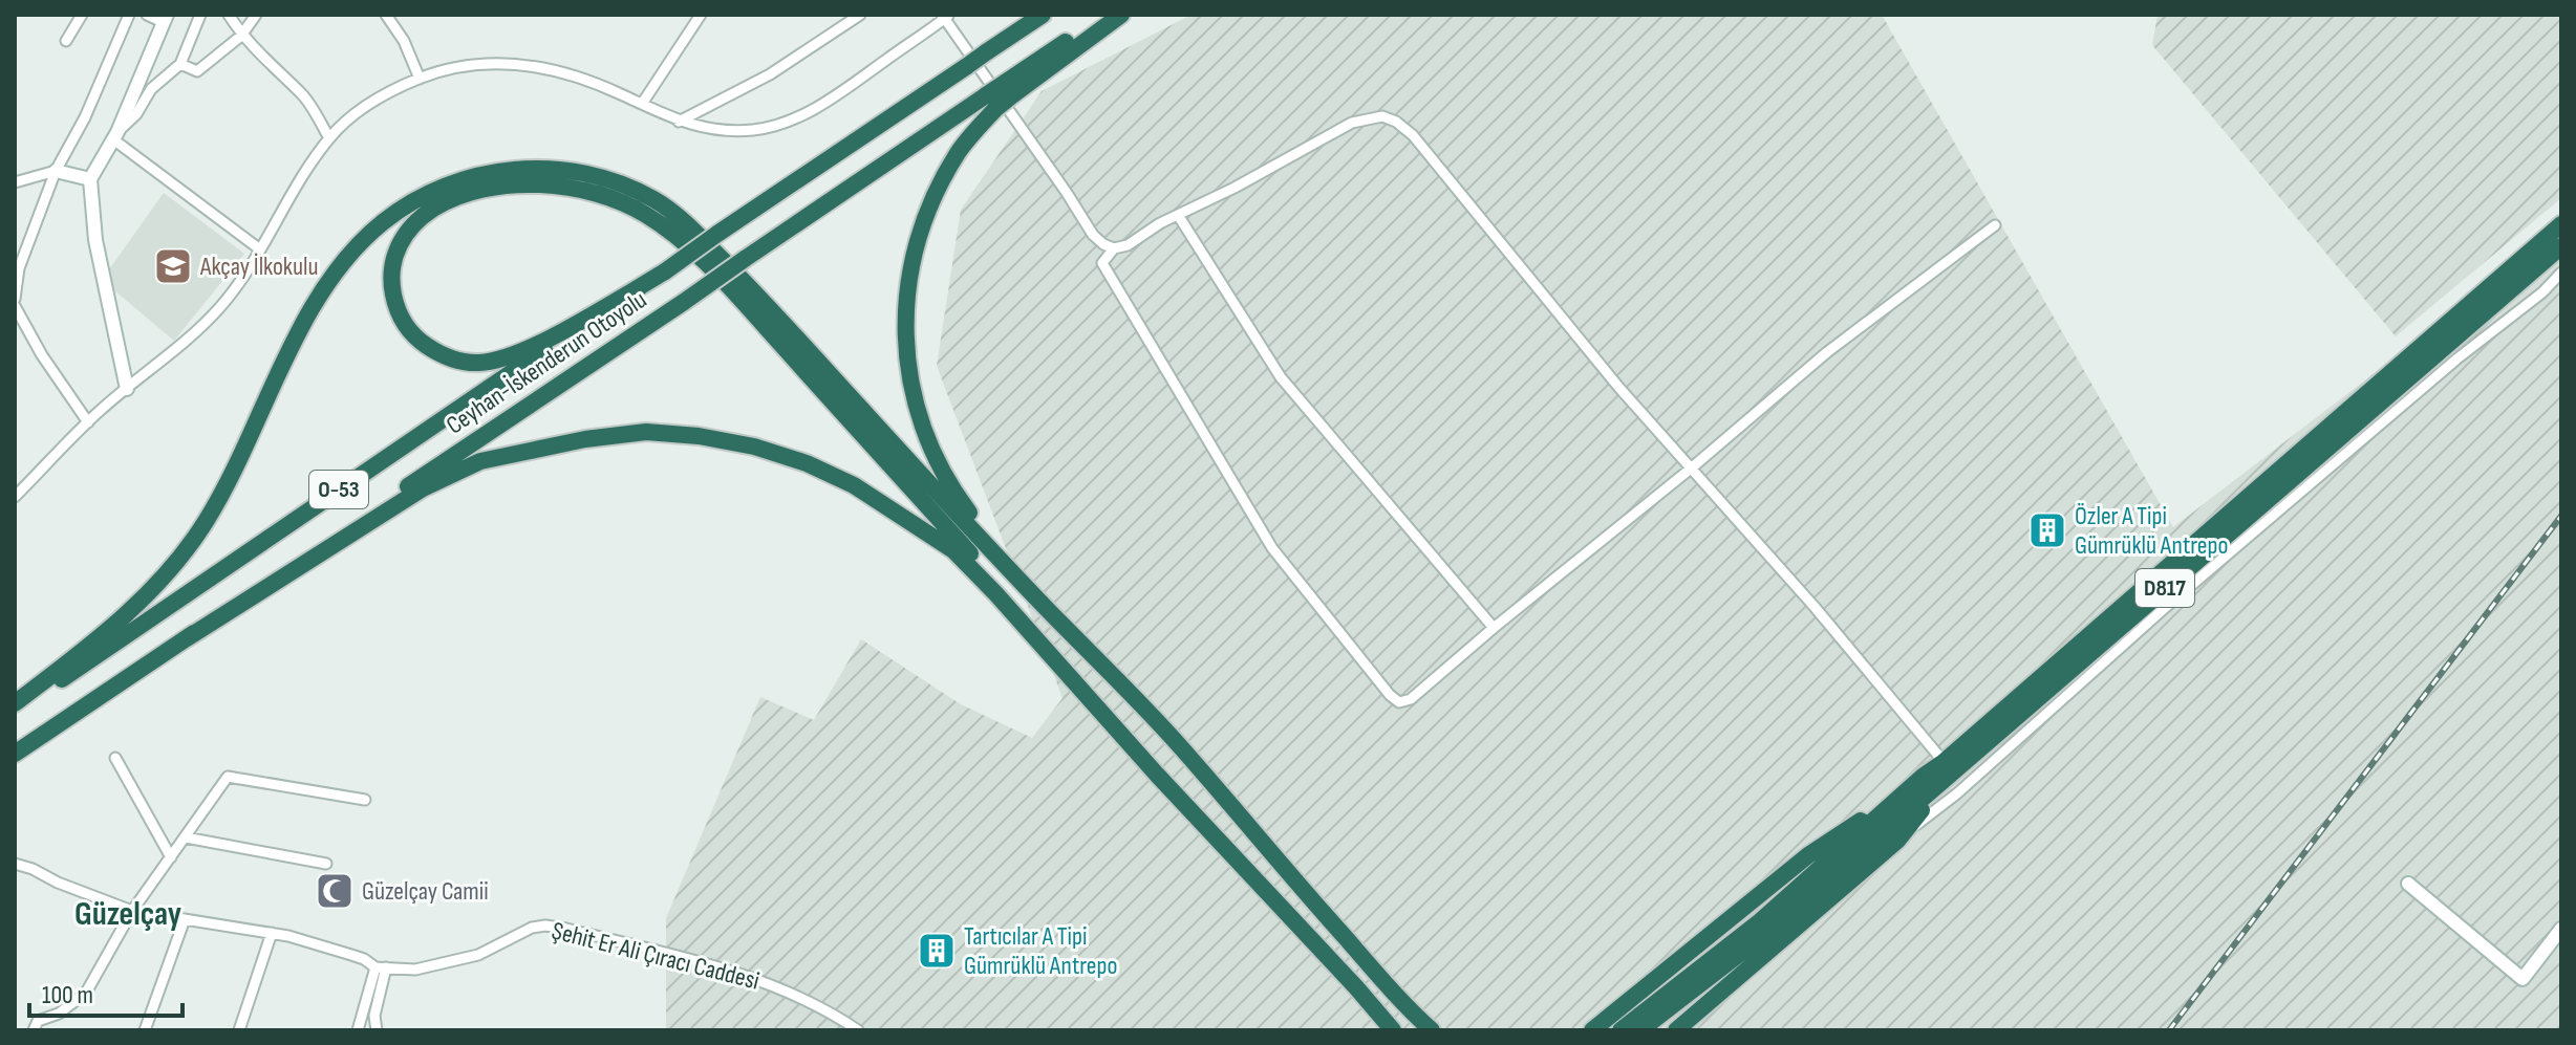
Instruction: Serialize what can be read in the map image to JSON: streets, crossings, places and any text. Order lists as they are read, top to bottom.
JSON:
{
  "streets": {
    "highway": ["Ceyhan-İskenderun Otoyolu", "O-53", "D817"],
    "street": ["Şehit Er Ali Çıracı Caddesi"]
  },
  "districts": ["Güzelçay"],
  "places": {
    "school or university": ["Akçay İlkokulu"],
    "building": ["Özler A Tipi Gümrüklü Antrepo", "Tartıcılar A Tipi Gümrüklü Antrepo"],
    "mosque": ["Güzelçay Camii"]
  },
  "scale_bar": "100 m"
}
